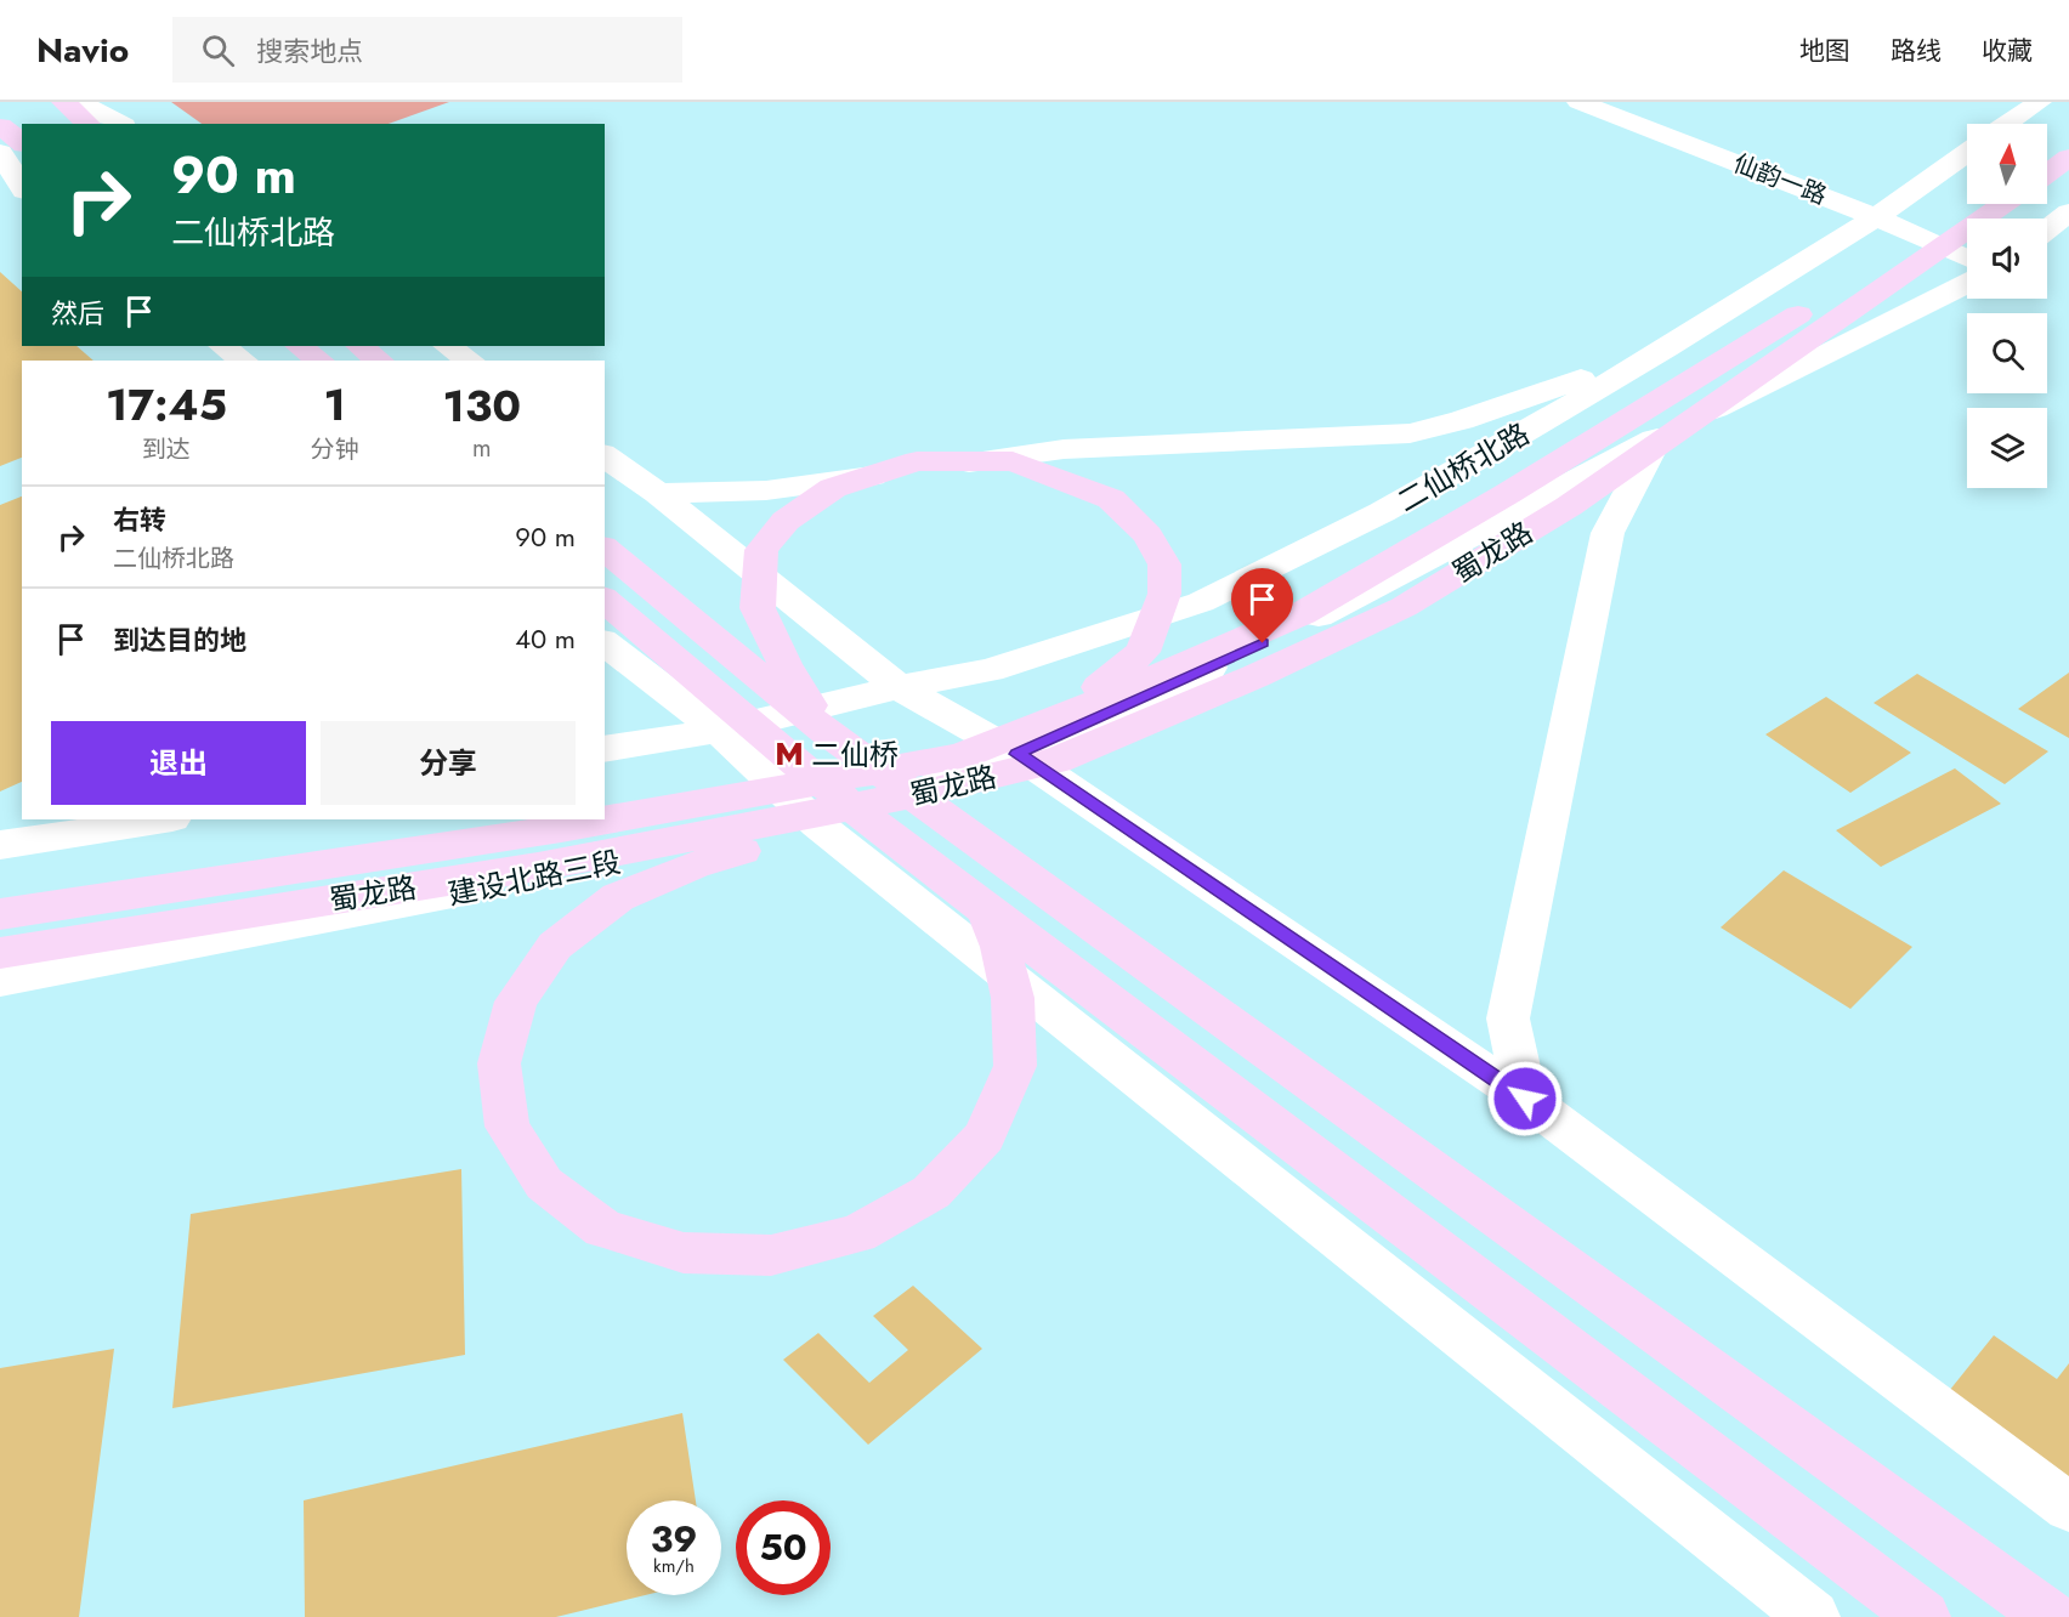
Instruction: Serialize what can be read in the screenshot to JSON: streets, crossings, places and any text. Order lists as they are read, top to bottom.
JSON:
{
  "streets": {
    "main road": [
      "仙韵一路",
      "二仙桥北路",
      "蜀龙路",
      "建设北路三段"
    ]
  },
  "crossings": [
    ["仙韵一路", "二仙桥北路"]
  ],
  "places": {
    "metro station": ["二仙桥"]
  },
  "north": "top",
  "page": {
    "header": "Navio",
    "search": "搜索地点",
    "nav": ["地图", "路线", "收藏"],
    "turn": ["90 m", "二仙桥北路"],
    "then": "然后",
    "eta": [
      "17:45",
      "到达",
      "1",
      "分钟",
      "130",
      "m"
    ],
    "list": [
      {
        "name": "右转",
        "note": "二仙桥北路",
        "value": "90 m"
      },
      {
        "name": "到达目的地",
        "value": "40 m"
      }
    ],
    "buttons": ["退出", "分享"],
    "speed": "39 km/h",
    "limit": "50"
  }
}
